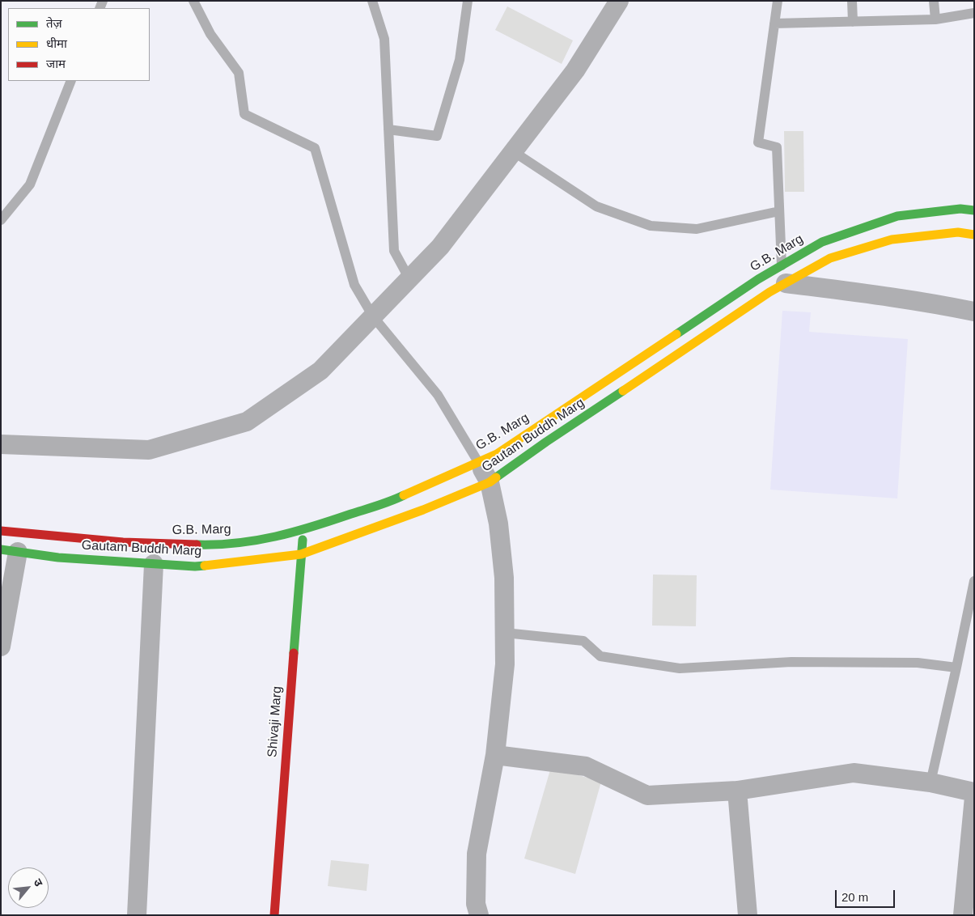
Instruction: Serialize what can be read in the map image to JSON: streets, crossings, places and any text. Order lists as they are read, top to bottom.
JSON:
{
  "streets": {
    "street": ["G.B. Marg", "Gautam Buddh Marg", "Shivaji Marg"]
  },
  "crossings": [
    ["G.B. Marg", "Gautam Buddh Marg"],
    ["G.B. Marg", "Shivaji Marg"],
    ["Gautam Buddh Marg", "Shivaji Marg"]
  ],
  "legend": ["तेज़", "धीमा", "जाम"],
  "scale_bar": "20 m",
  "north": "top right"
}
